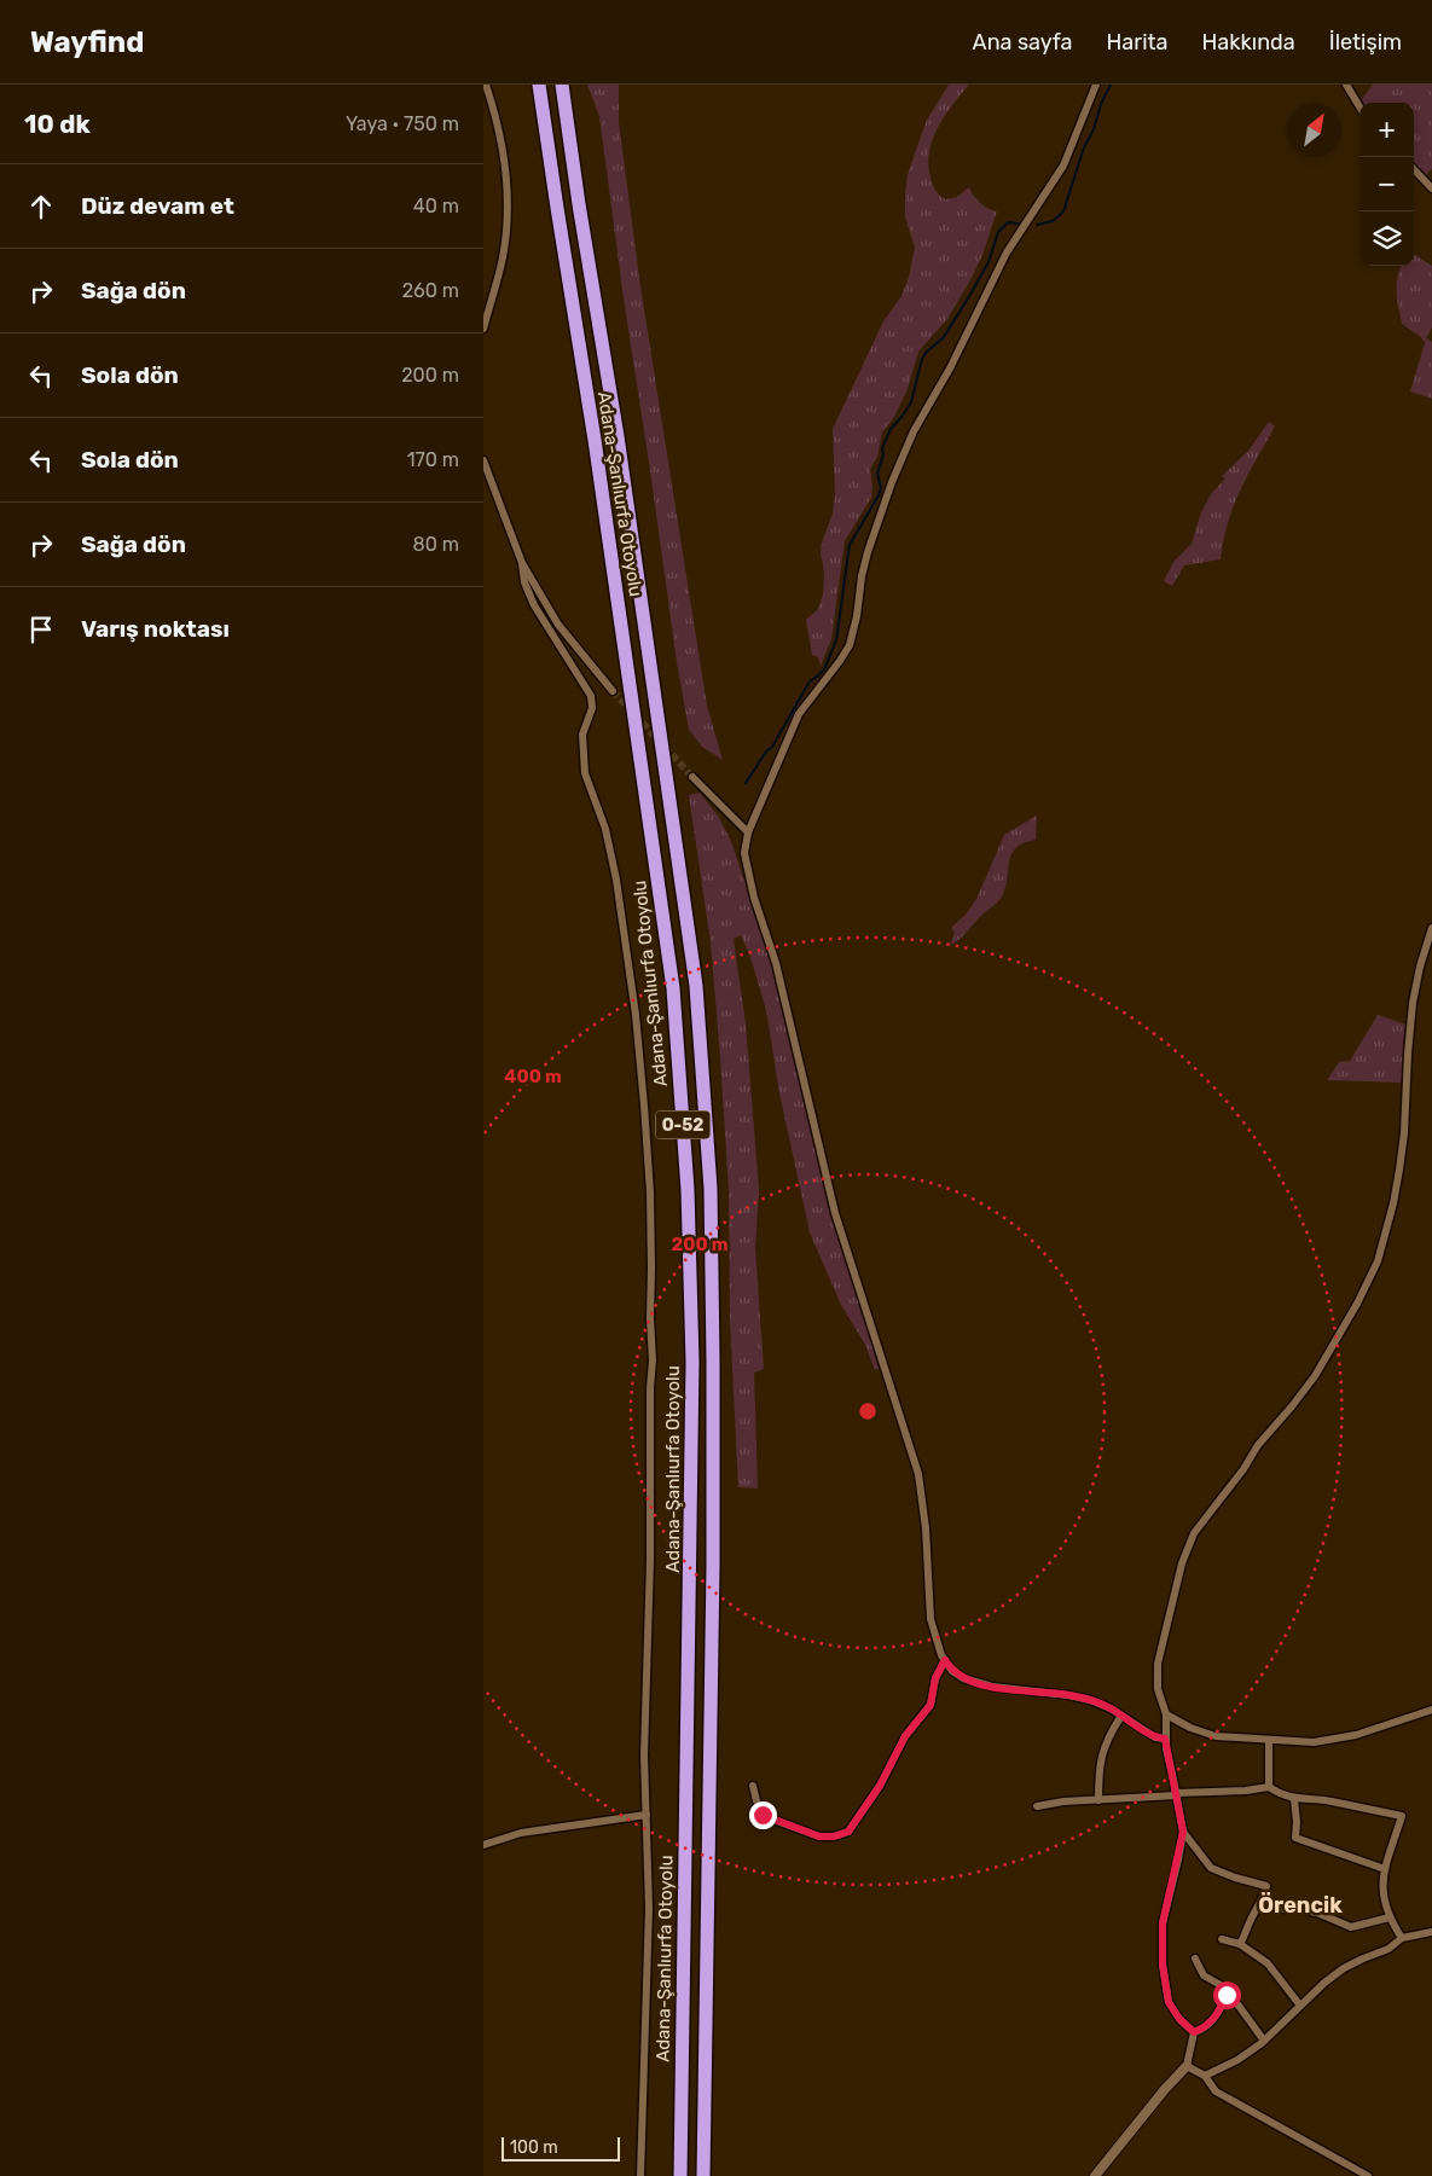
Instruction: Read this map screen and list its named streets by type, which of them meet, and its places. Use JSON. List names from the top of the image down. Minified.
{"streets":{"highway":["Adana-Şanlıurfa Otoyolu","O-52"]},"districts":["Örencik"],"scale_bar":"100 m","north":"top right","page":{"header":"Wayfind","nav":["Ana sayfa","Harita","Hakkında","İletişim"],"heading":["10 dk","Yaya · 750 m"],"map_buttons":["+","−"],"list":[["Düz devam et","40 m"],["Sağa dön","260 m"],["Sola dön","200 m"],["Sola dön","170 m"],["Sağa dön","80 m"],"Varış noktası"],"scale":"100 m"},"rings":["400 m","200 m"]}
